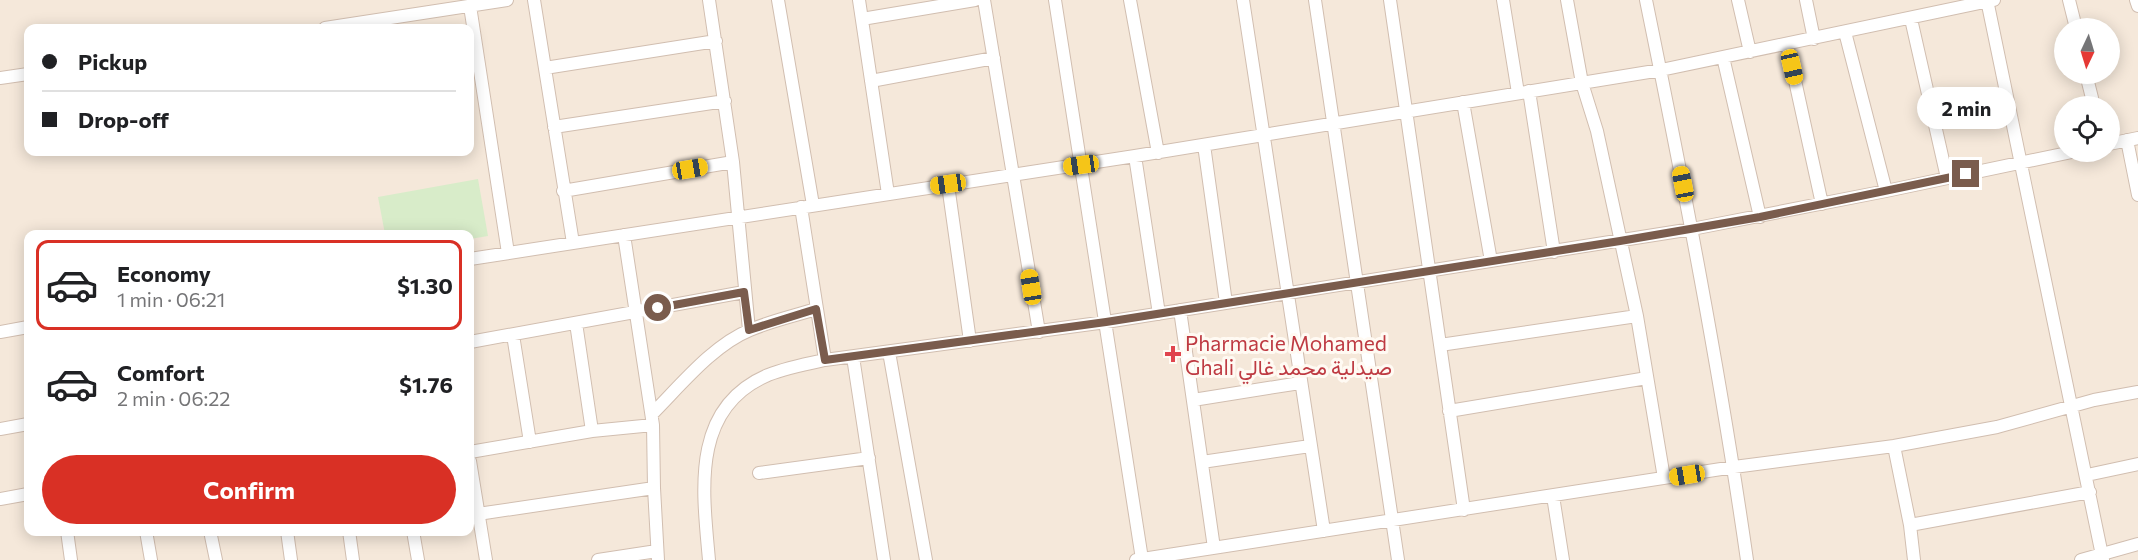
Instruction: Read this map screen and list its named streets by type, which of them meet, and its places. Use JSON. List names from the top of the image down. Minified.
{"places":{"health":["Pharmacie Mohamed Ghali صيدلية محمد غالي"]},"north":"bottom","page":{"banner":["Pickup","Drop-off"],"bubble":"2 min","list":[{"name":"Economy","note":"1 min · 06:21","value":"$1.30"},{"name":"Comfort","note":"2 min · 06:22","value":"$1.76"}],"buttons":"Confirm"}}
